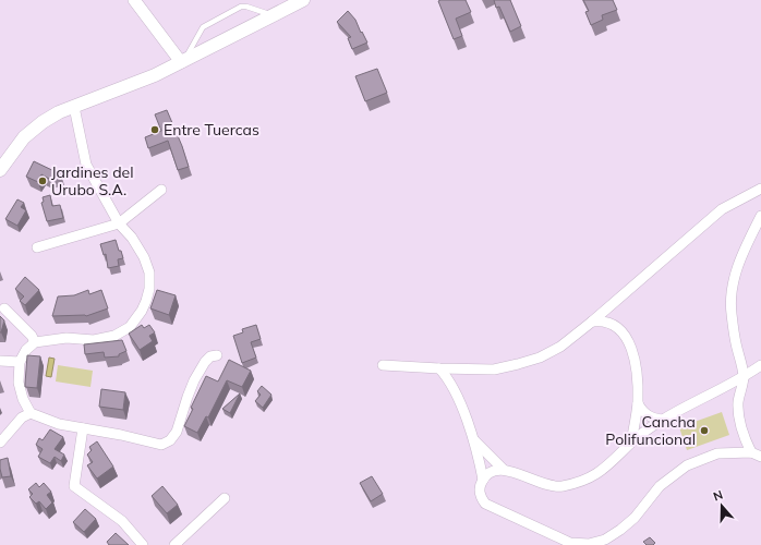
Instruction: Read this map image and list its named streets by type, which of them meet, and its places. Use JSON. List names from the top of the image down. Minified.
{"places":["Entre Tuercas","Jardines del Urubo S.A.","Cancha Polifuncional"],"north":"top"}
